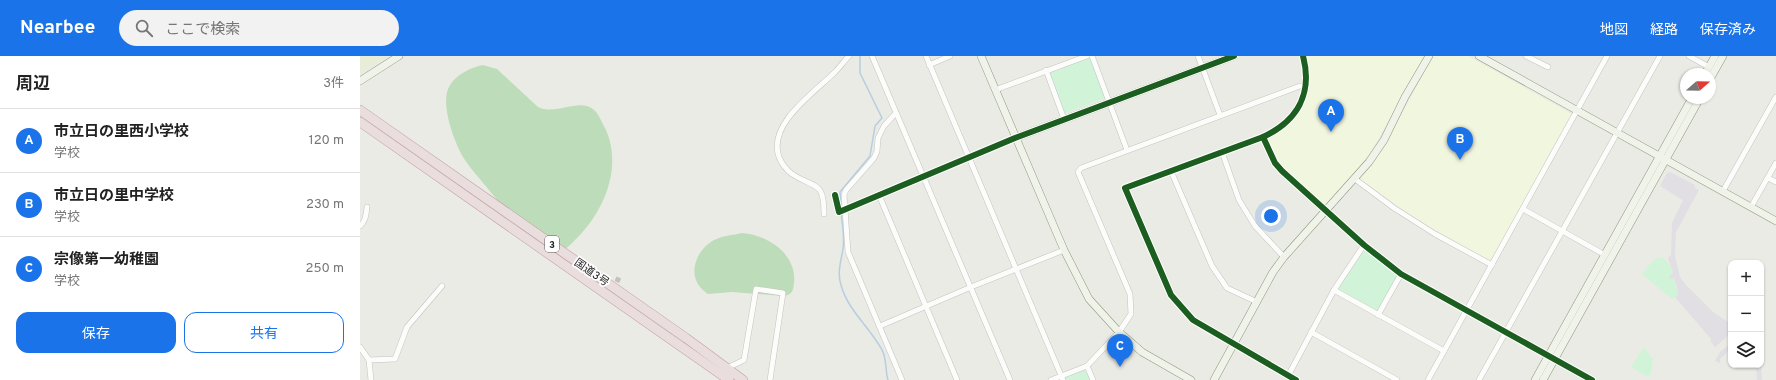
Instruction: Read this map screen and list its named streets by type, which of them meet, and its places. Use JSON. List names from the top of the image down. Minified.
{"streets":{"highway":["3","国道3号"]},"north":"right","page":{"header":"Nearbee","search":"ここで検索","nav":["地図","経路","保存済み"],"heading":["周辺","3件"],"pins":["A","B","C"],"list":[{"mark":"A","name":"市立日の里西小学校","note":"学校","value":"120 m"},{"mark":"B","name":"市立日の里中学校","note":"学校","value":"230 m"},{"mark":"C","name":"宗像第一幼稚園","note":"学校","value":"250 m"}],"map_buttons":["+","−"],"buttons":["保存","共有"]}}
